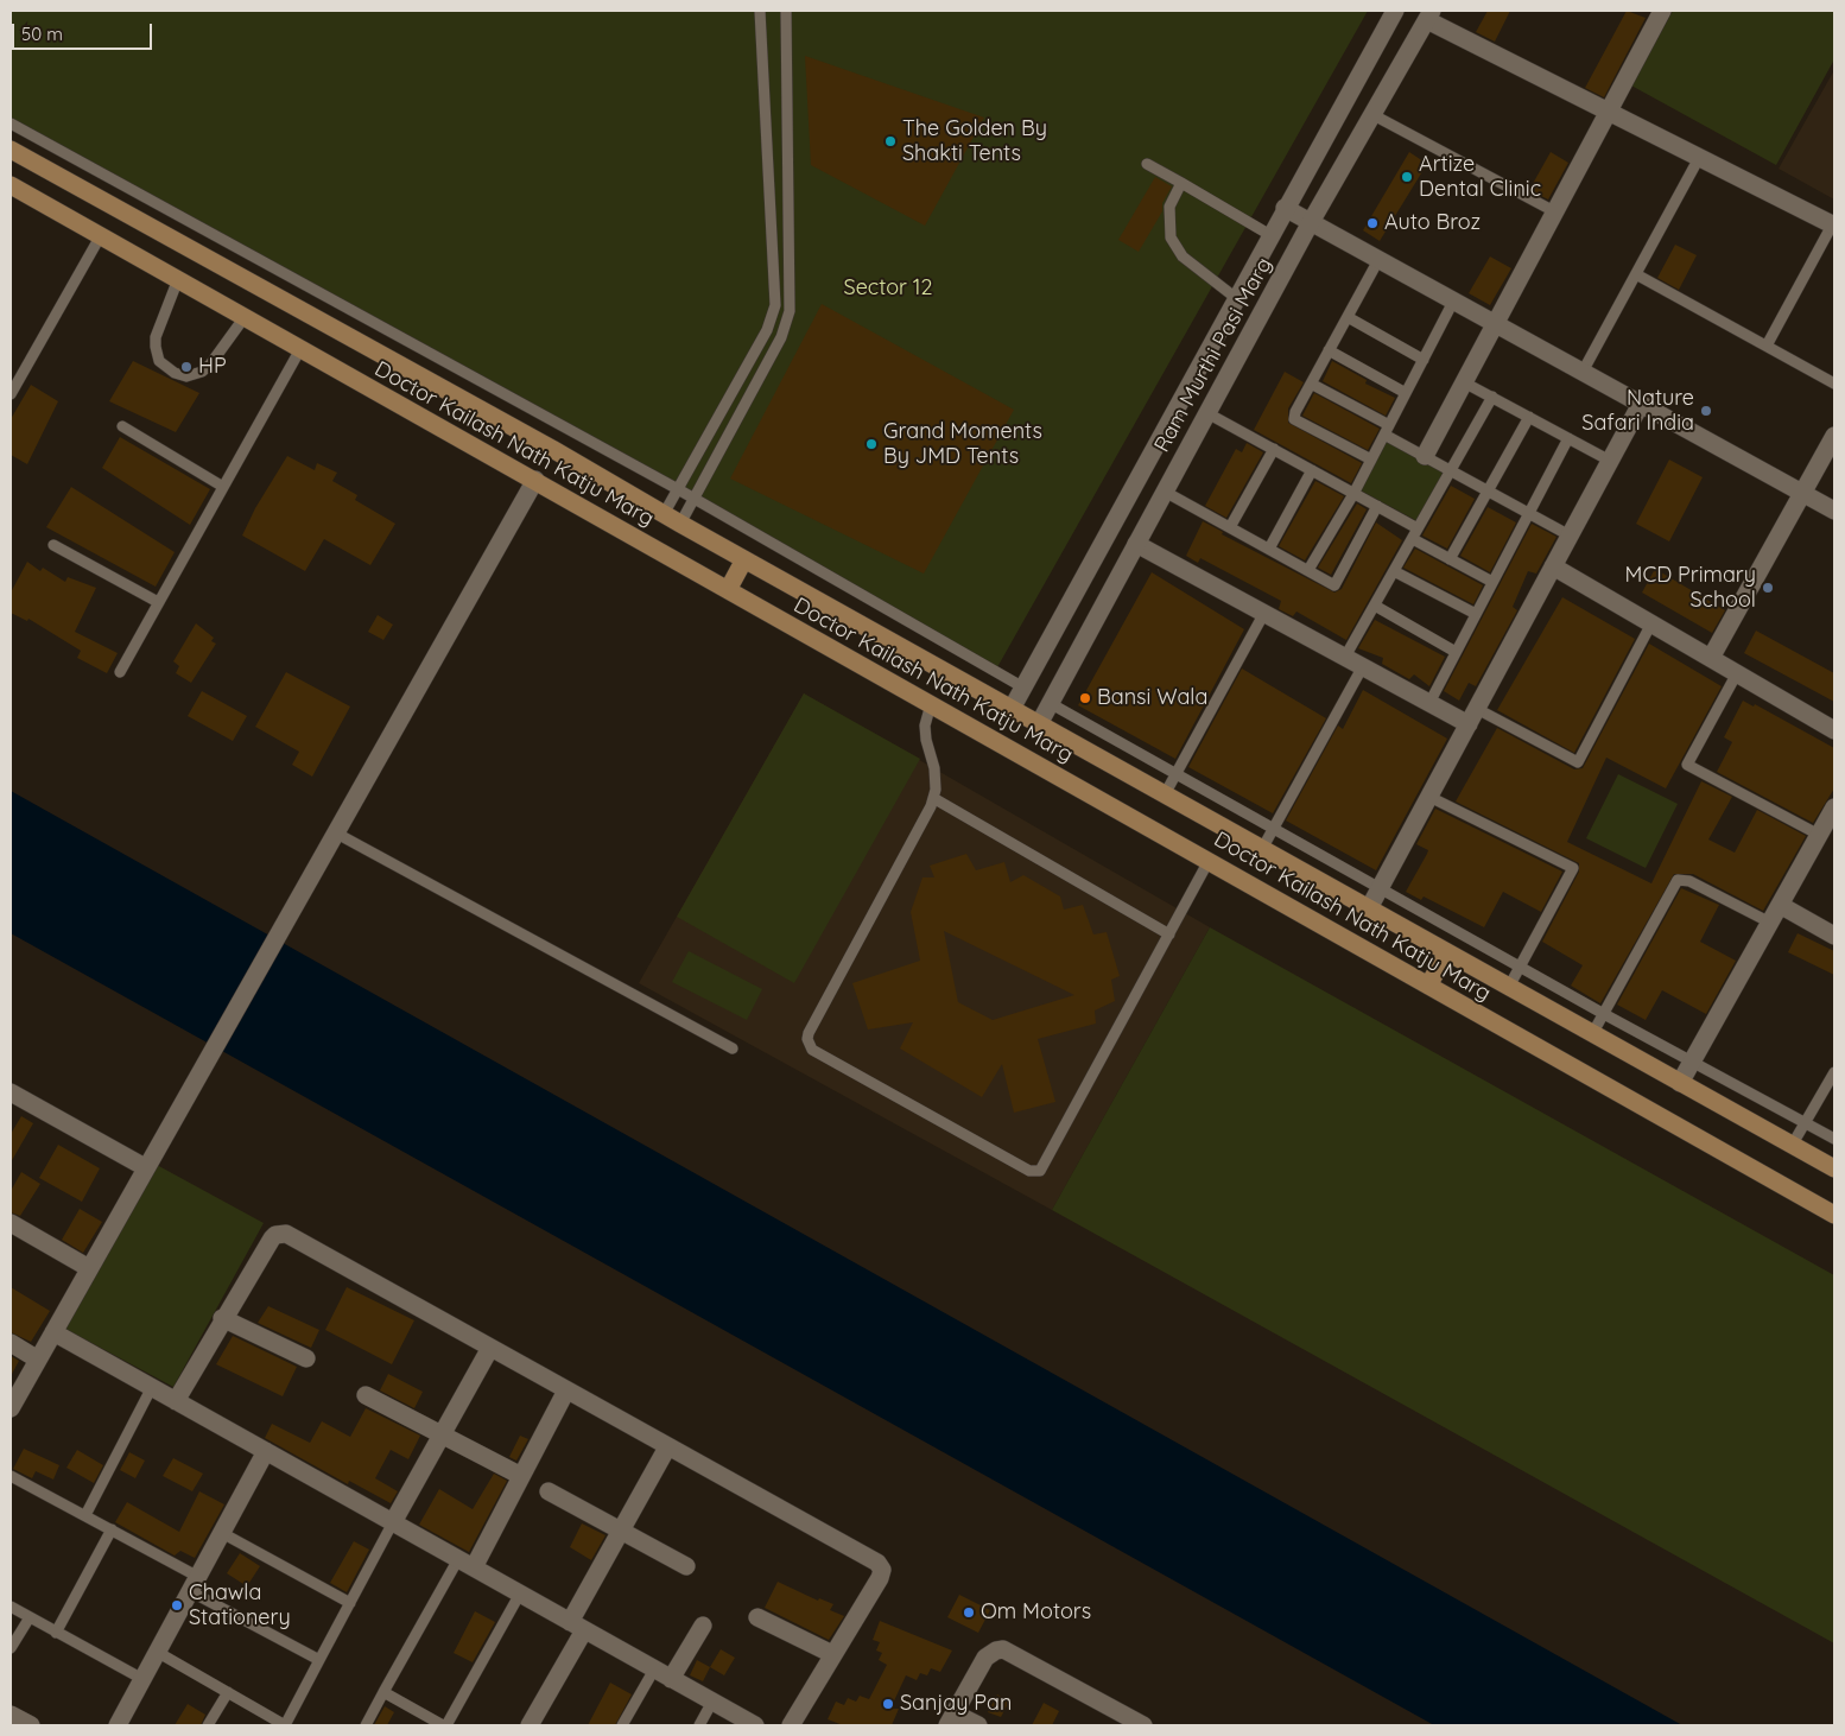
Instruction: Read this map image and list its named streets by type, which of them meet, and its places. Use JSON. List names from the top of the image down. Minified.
{"streets":{"main road":["Doctor Kailash Nath Katju Marg"],"street":["Ram Murthi Pasi Marg"]},"crossings":[["Ram Murthi Pasi Marg","Doctor Kailash Nath Katju Marg"]],"parks":["Sector 12"],"places":["The Golden By Shakti Tents","Artize Dental Clinic","Auto Broz","HP","Nature Safari India","Grand Moments By JMD Tents","MCD Primary School","Bansi Wala","Chawla Stationery","Om Motors","Sanjay Pan"],"scale_bar":"50 m"}
